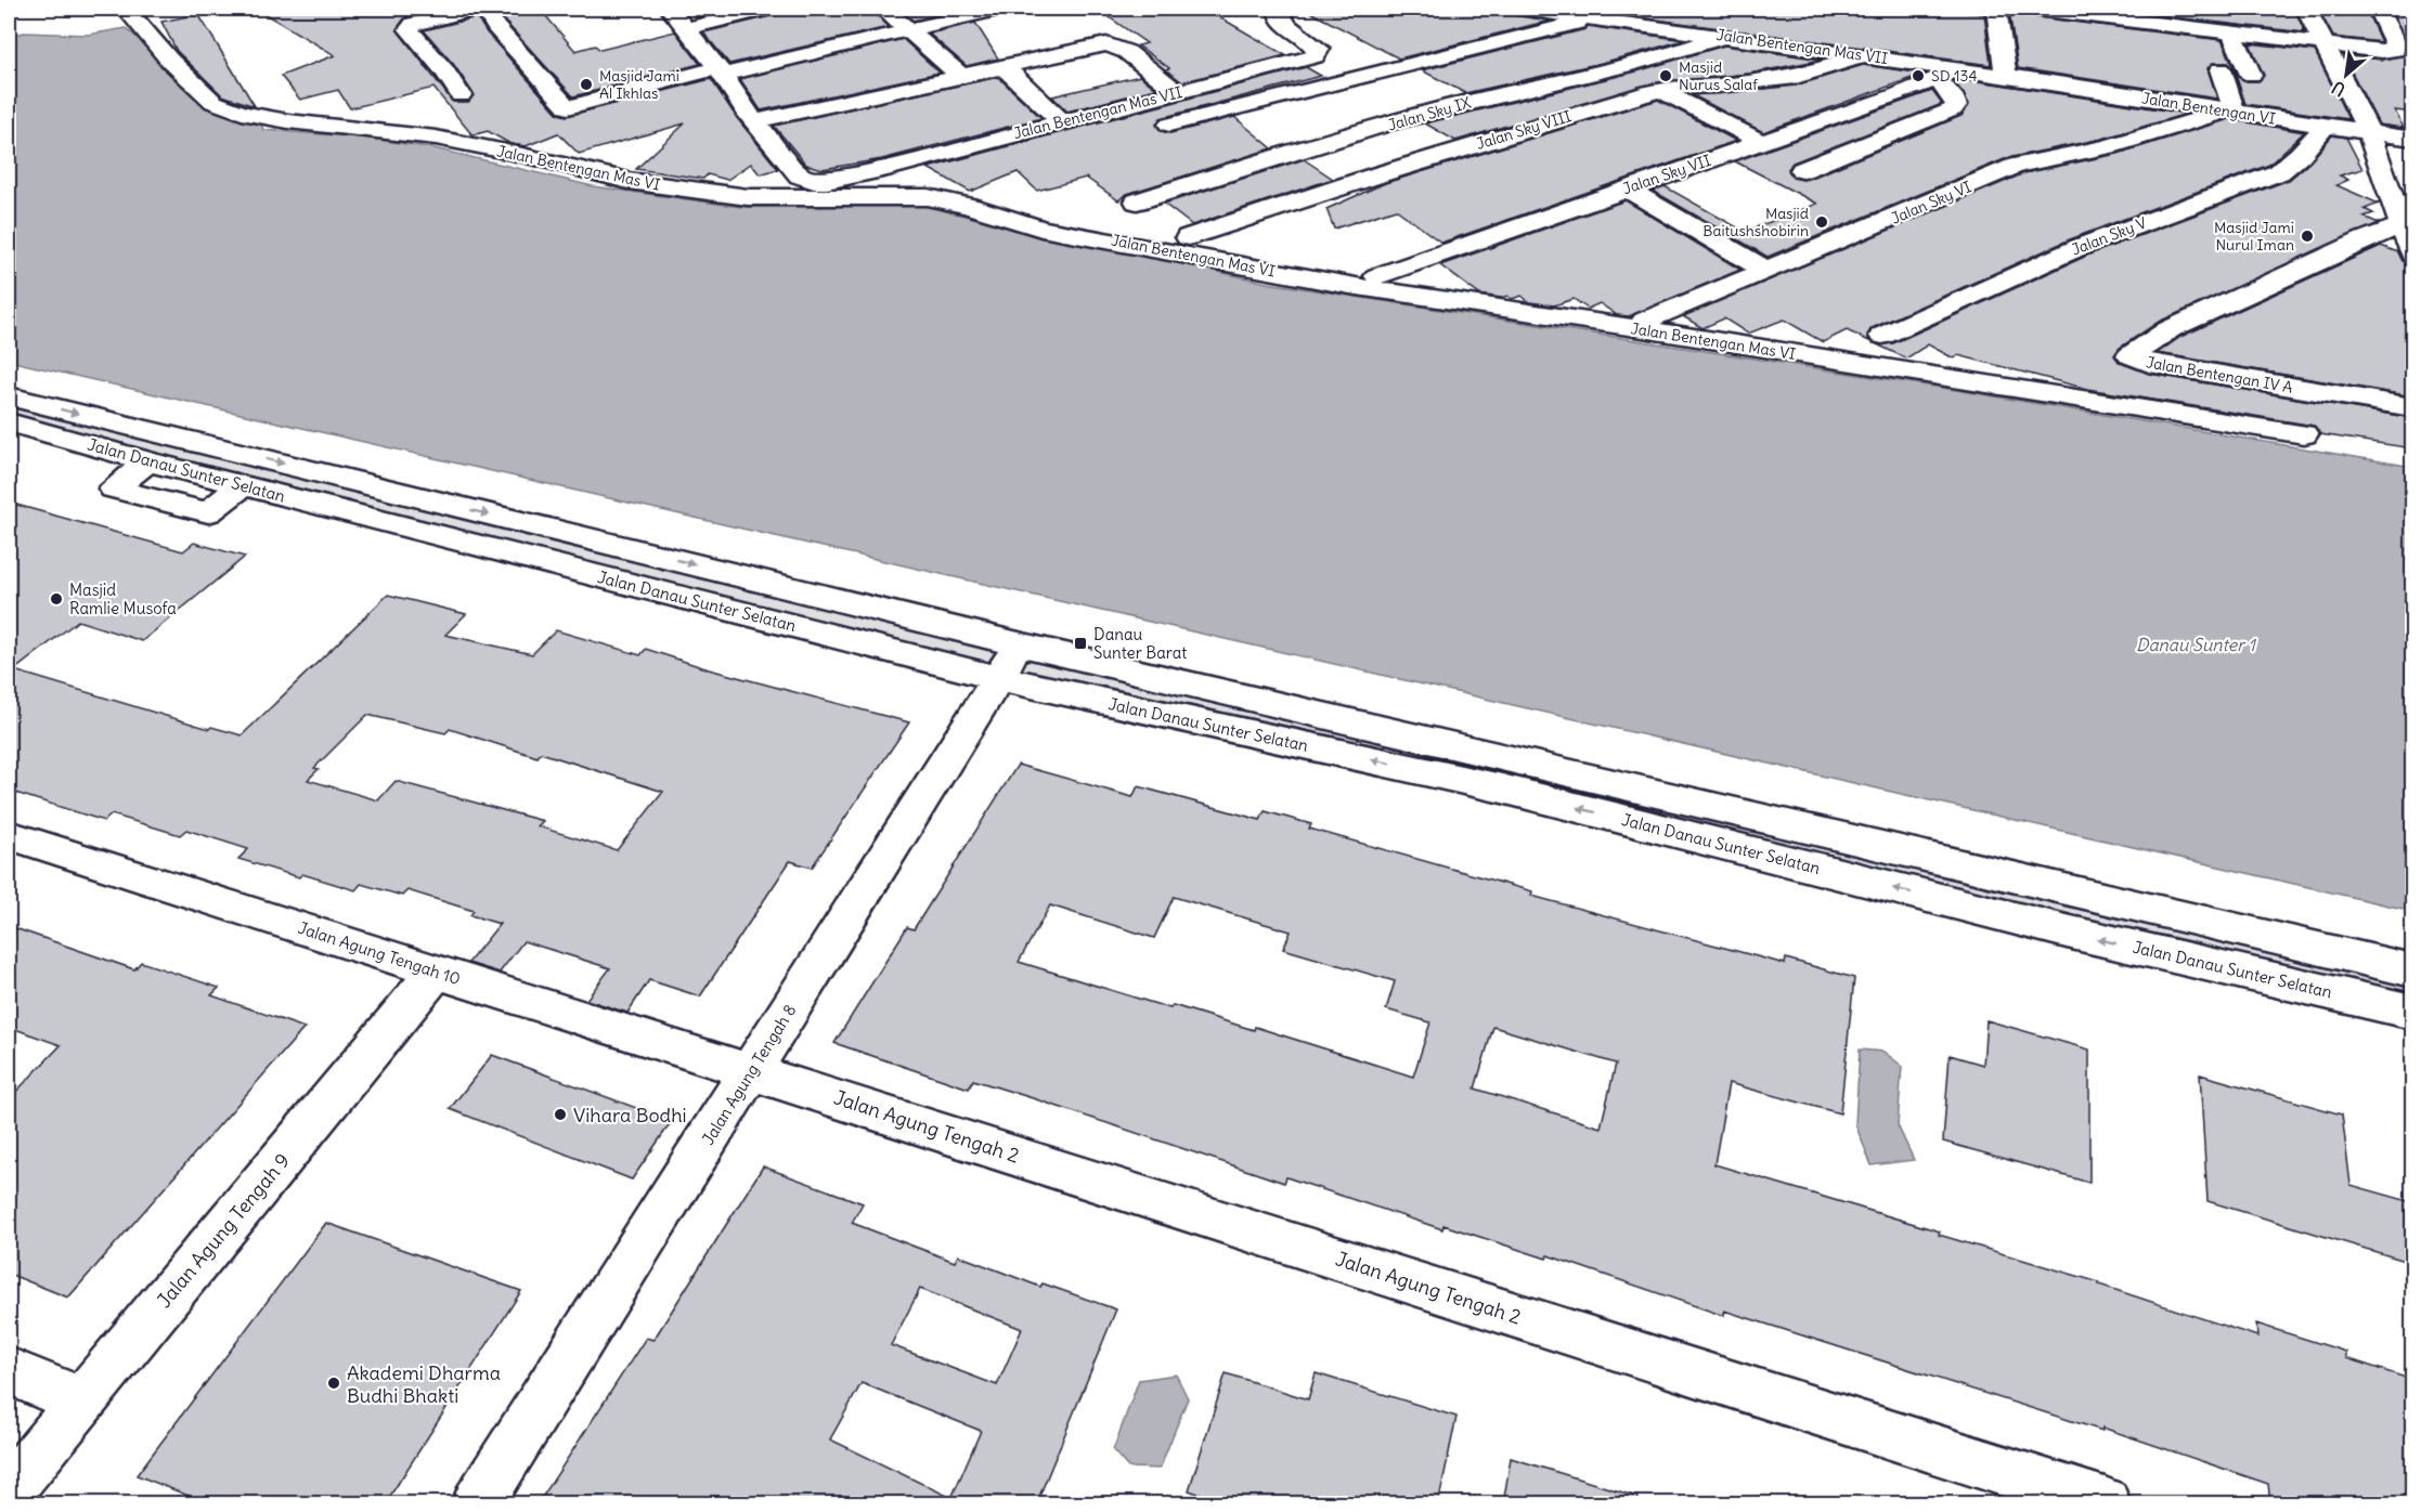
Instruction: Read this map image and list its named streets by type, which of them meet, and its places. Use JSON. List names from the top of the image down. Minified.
{"streets":{"street":["Jalan Bentengan Mas VII","Jalan Bentengan VI","Jalan Sky IX","Jalan Sky VIII","Jalan Bentengan Mas VI","Jalan Sky VII","Jalan Sky VI","Jalan Sky V","Jalan Bentengan IV A","Jalan Danau Sunter Selatan","Jalan Agung Tengah 10","Jalan Agung Tengah 8","Jalan Agung Tengah 2","Jalan Agung Tengah 9"]},"crossings":[["Jalan Bentengan Mas VII","Jalan Bentengan VI"],["Jalan Bentengan Mas VII","Jalan Sky IX"],["Jalan Bentengan Mas VII","Jalan Sky VIII"],["Jalan Bentengan Mas VII","Jalan Sky VII"],["Jalan Bentengan VI","Jalan Sky VI"],["Jalan Bentengan VI","Jalan Sky V"],["Jalan Danau Sunter Selatan","Jalan Agung Tengah 8"],["Jalan Agung Tengah 10","Jalan Agung Tengah 8"],["Jalan Agung Tengah 10","Jalan Agung Tengah 2"],["Jalan Agung Tengah 10","Jalan Agung Tengah 9"],["Jalan Agung Tengah 8","Jalan Agung Tengah 2"]],"water":["Danau Sunter 1"],"places":{"other":["Masjid Nurus Salaf","SD 134","Masjid Jami Al Ikhlas","Masjid Baitushshobirin","Masjid Jami Nurul Iman","Masjid Ramlie Musofa","Vihara Bodhi","Akademi Dharma Budhi Bhakti"],"transit":["Danau Sunter Barat"]},"north":"bottom left"}
